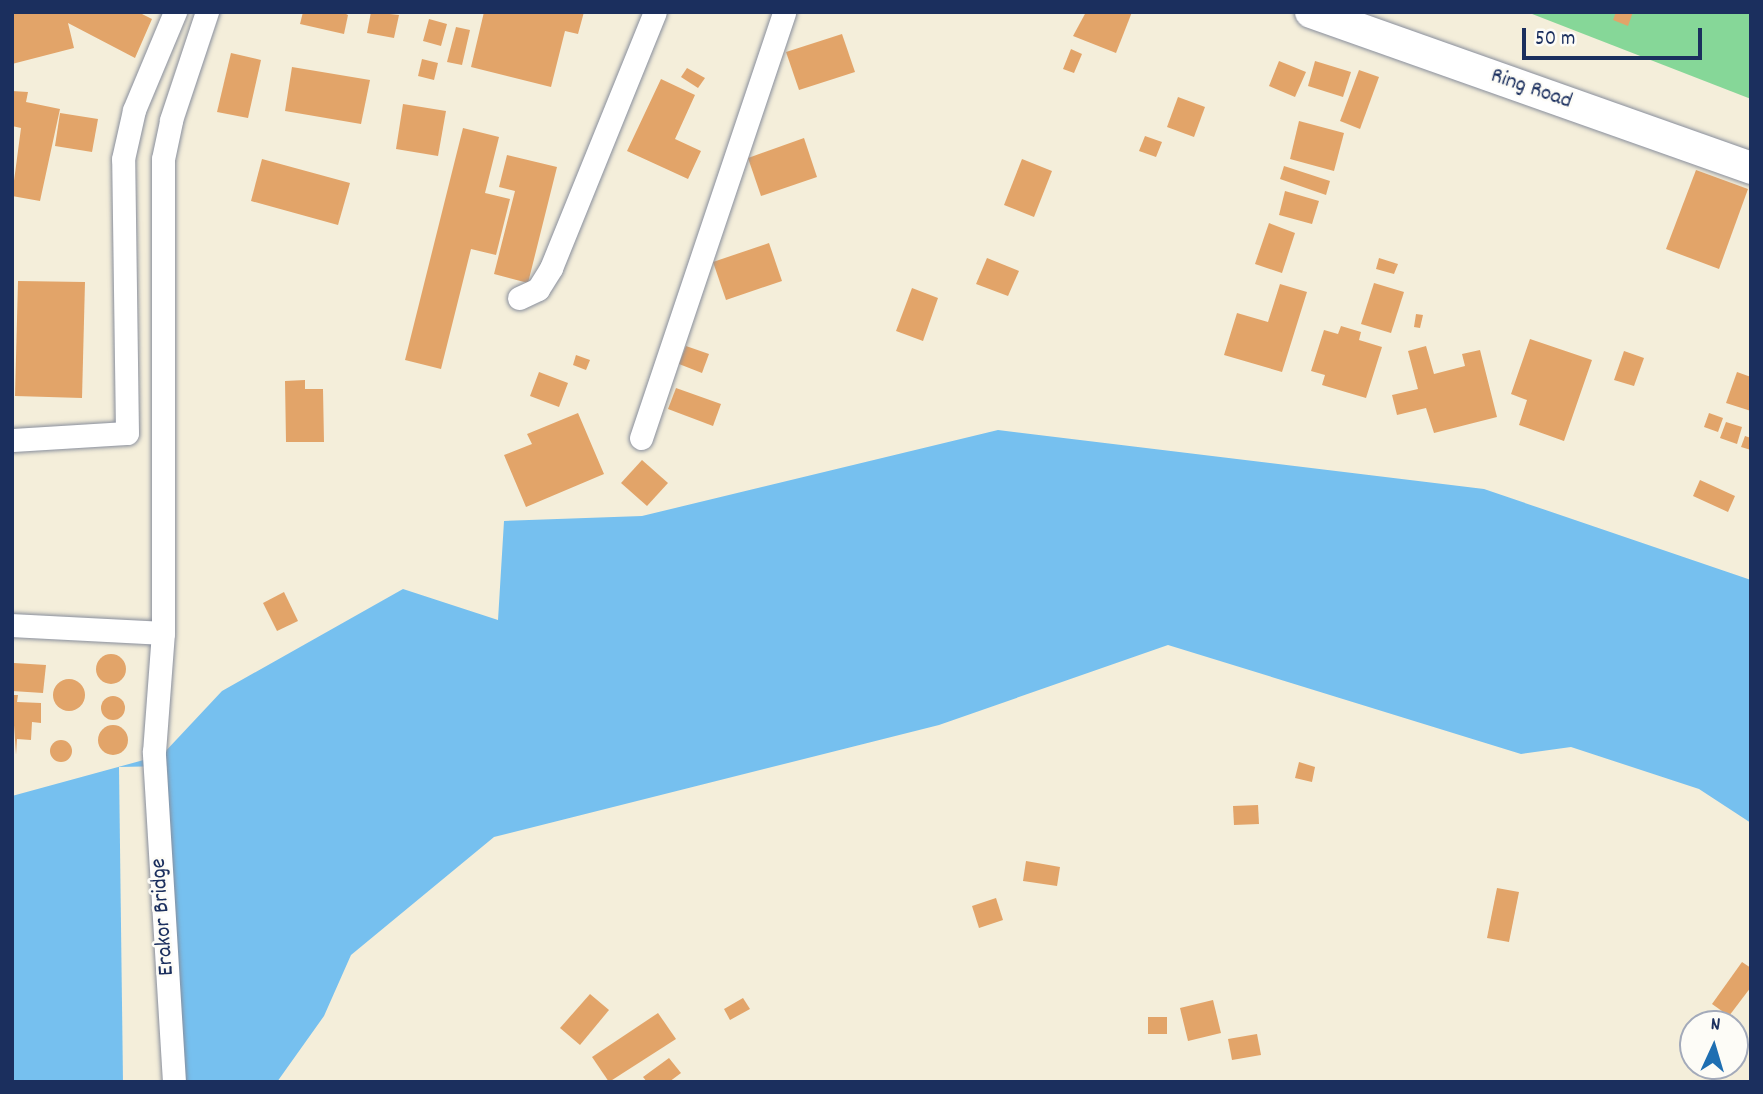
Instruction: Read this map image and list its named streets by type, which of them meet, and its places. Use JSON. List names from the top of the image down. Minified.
{"streets":{"main road":["Ring Road"],"street":["Erakor Bridge"]},"scale_bar":"50 m","north":"top"}
